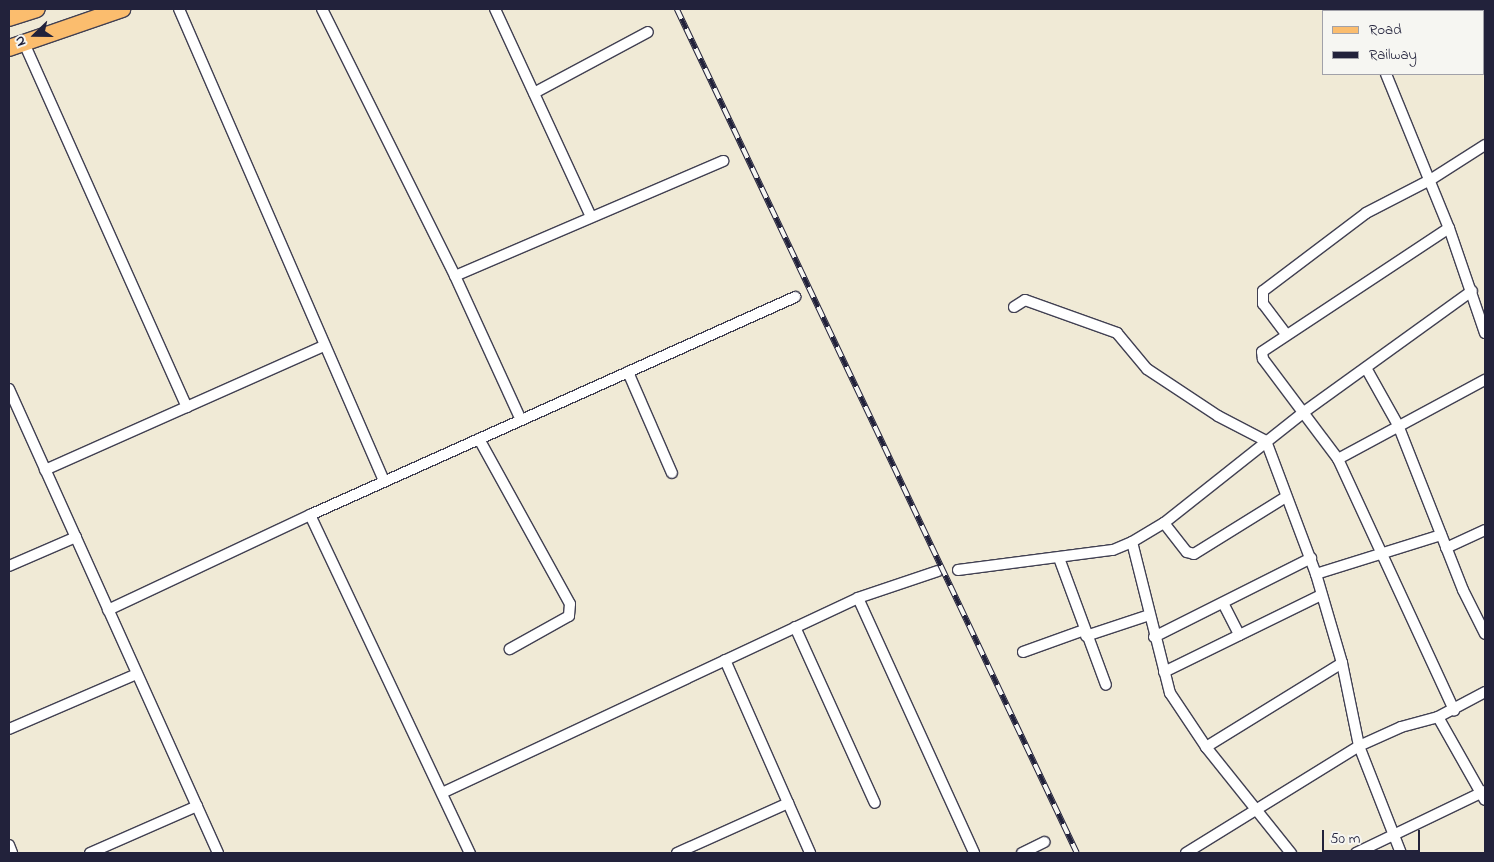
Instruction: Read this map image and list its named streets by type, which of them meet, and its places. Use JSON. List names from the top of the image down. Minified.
{"legend":["Road","Railway"],"scale_bar":"50 m","north":"left"}
